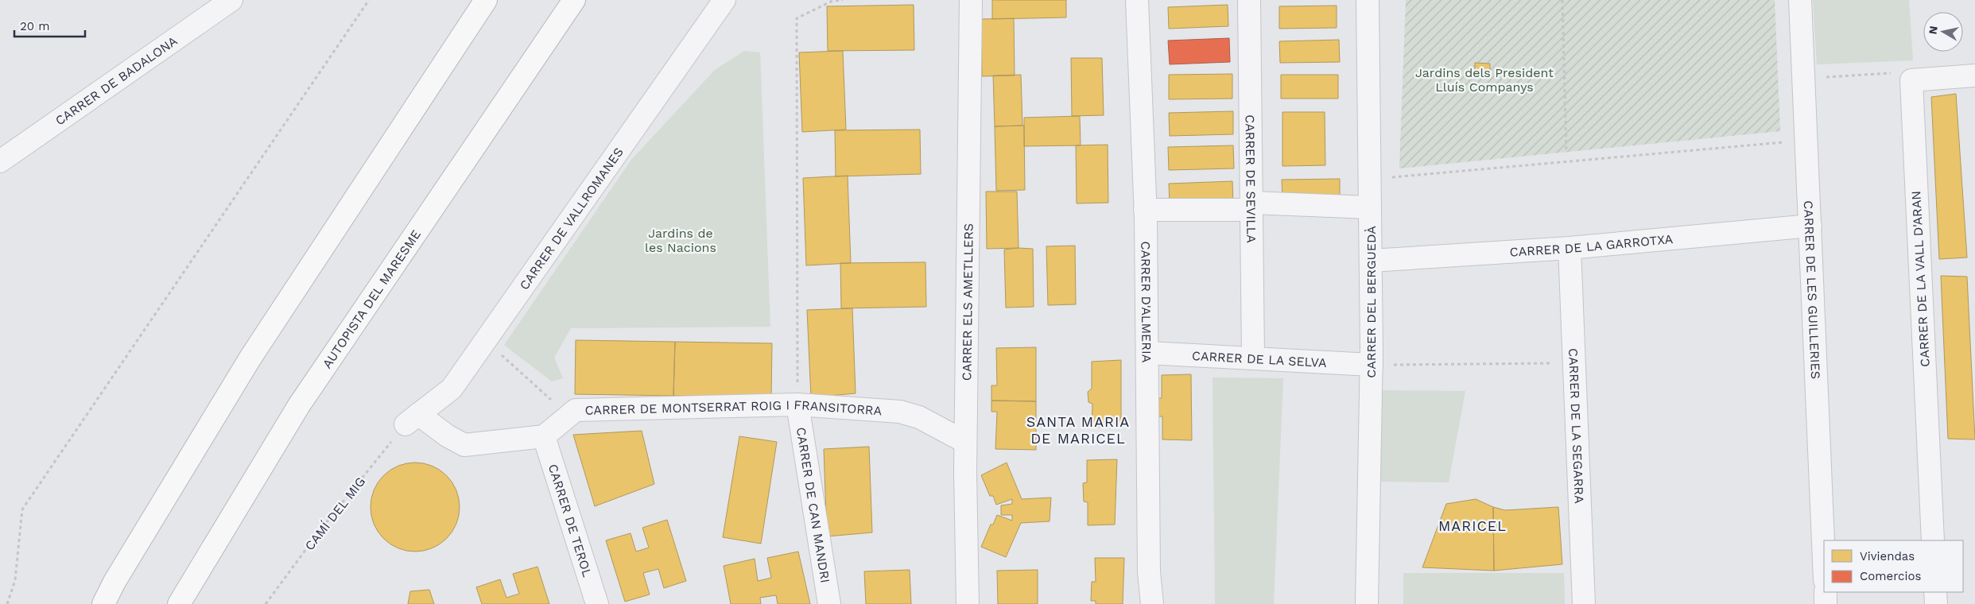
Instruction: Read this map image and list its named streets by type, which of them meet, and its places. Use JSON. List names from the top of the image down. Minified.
{"streets":{"highway":["AUTOPISTA DEL MARESME"],"street":["CARRER DE BADALONA","CARRER DE SEVILLA","CARRER DE VALLROMANES","CARRER DE LA GARROTXA","CARRER DE LA VALL D'ARAN","CARRER DE LES GUILLERIES","CARRER ELS AMETLLERS","CARRER D'ALMERIA","CARRER DEL BERGUEDÀ","CARRER DE LA SELVA","CARRER DE MONTSERRAT ROIG I FRANSITORRA","CARRER DE LA SEGARRA","CARRER DE CAN MANDRI","CARRER DE TEROL"],"path":["CAMÍ DEL MIG"]},"crossings":[["CARRER DE SEVILLA","CARRER DE LA SELVA"],["CARRER DE VALLROMANES","CAMÍ DEL MIG"],["CARRER DE LA GARROTXA","CARRER DE LES GUILLERIES"],["CARRER DE LA GARROTXA","CARRER DEL BERGUEDÀ"],["CARRER DE LA GARROTXA","CARRER DE LA SEGARRA"],["CARRER ELS AMETLLERS","CARRER DE MONTSERRAT ROIG I FRANSITORRA"],["CARRER D'ALMERIA","CARRER DE LA SELVA"],["CARRER DEL BERGUEDÀ","CARRER DE LA SELVA"],["CARRER DE MONTSERRAT ROIG I FRANSITORRA","CARRER DE CAN MANDRI"],["CARRER DE MONTSERRAT ROIG I FRANSITORRA","CARRER DE TEROL"]],"districts":["SANTA MARIA DE MARICEL","MARICEL"],"parks":["Jardins dels President Lluís Companys","Jardins de les Nacions"],"legend":["Viviendas","Comercios"],"scale_bar":"20 m","north":"left"}
